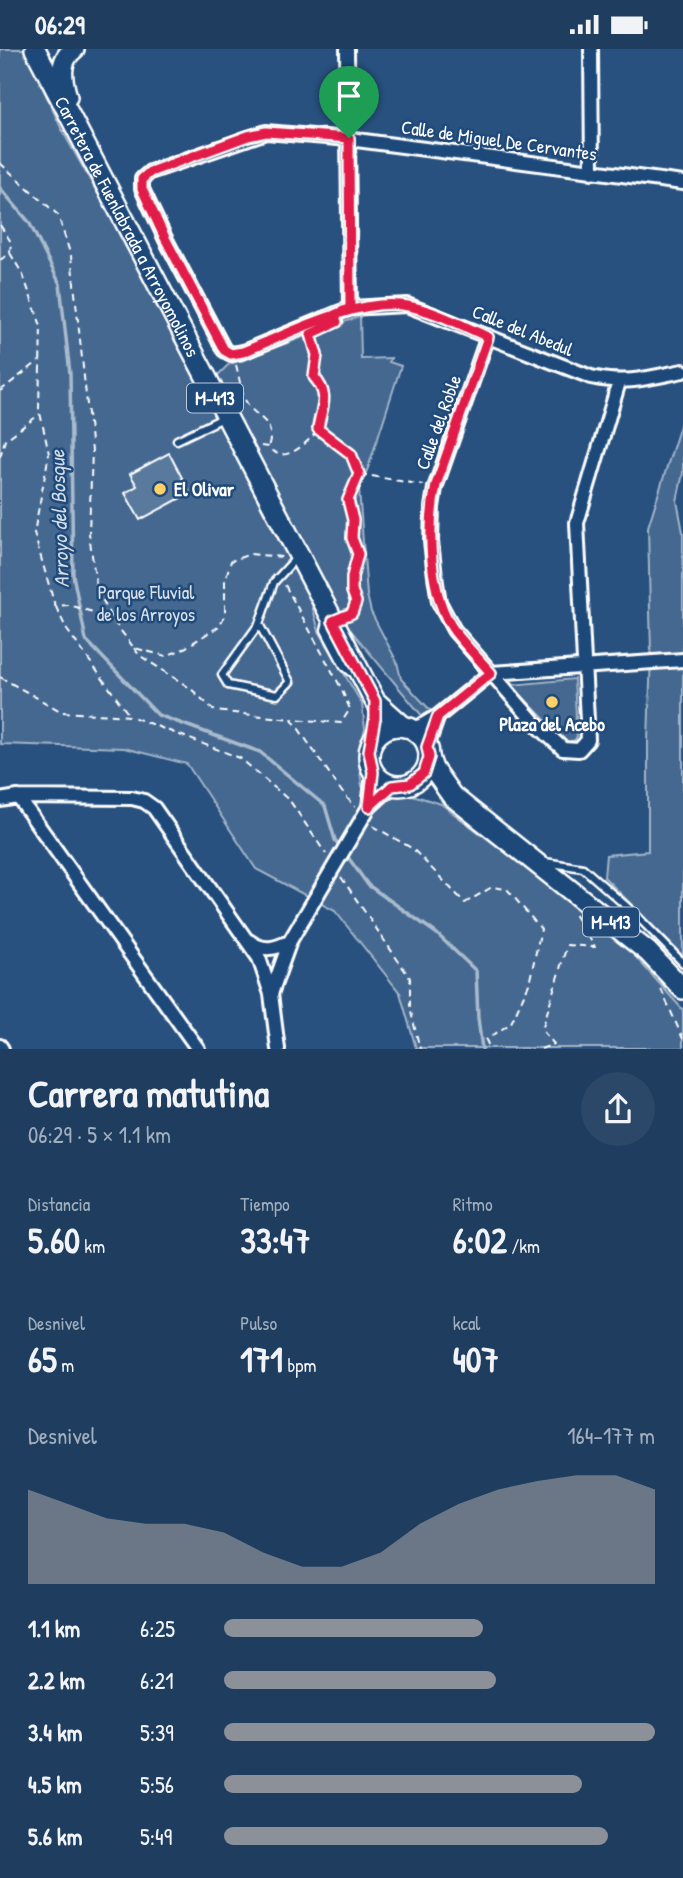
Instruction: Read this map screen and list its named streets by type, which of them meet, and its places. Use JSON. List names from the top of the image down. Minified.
{"streets":{"main road":["Carretera de Fuenlabrada a Arroyomolinos","M-413"],"street":["Calle de Miguel De Cervantes","Calle del Abedul","Calle del Roble"]},"crossings":[["Carretera de Fuenlabrada a Arroyomolinos","M-413"],["Calle del Abedul","Calle del Roble"]],"water":["Arroyo del Bosque"],"parks":["Parque Fluvial de los Arroyos"],"places":["El Olivar","Plaza del Acebo"],"page":{"status":"06:29","heading":["Carrera matutina","06:29 · 5 × 1.1 km"],"stats":[["Distancia","5.60 km"],["Tiempo","33:47"],["Ritmo","6:02 /km"],["Desnivel","65 m"],["Pulso","171 bpm"],["kcal","407"]],"chart":["Desnivel","164–177 m"],"list":[{"name":"1.1 km","note":"6:25"},{"name":"2.2 km","note":"6:21"},{"name":"3.4 km","note":"5:39"},{"name":"4.5 km","note":"5:56"},{"name":"5.6 km","note":"5:49"}]}}
